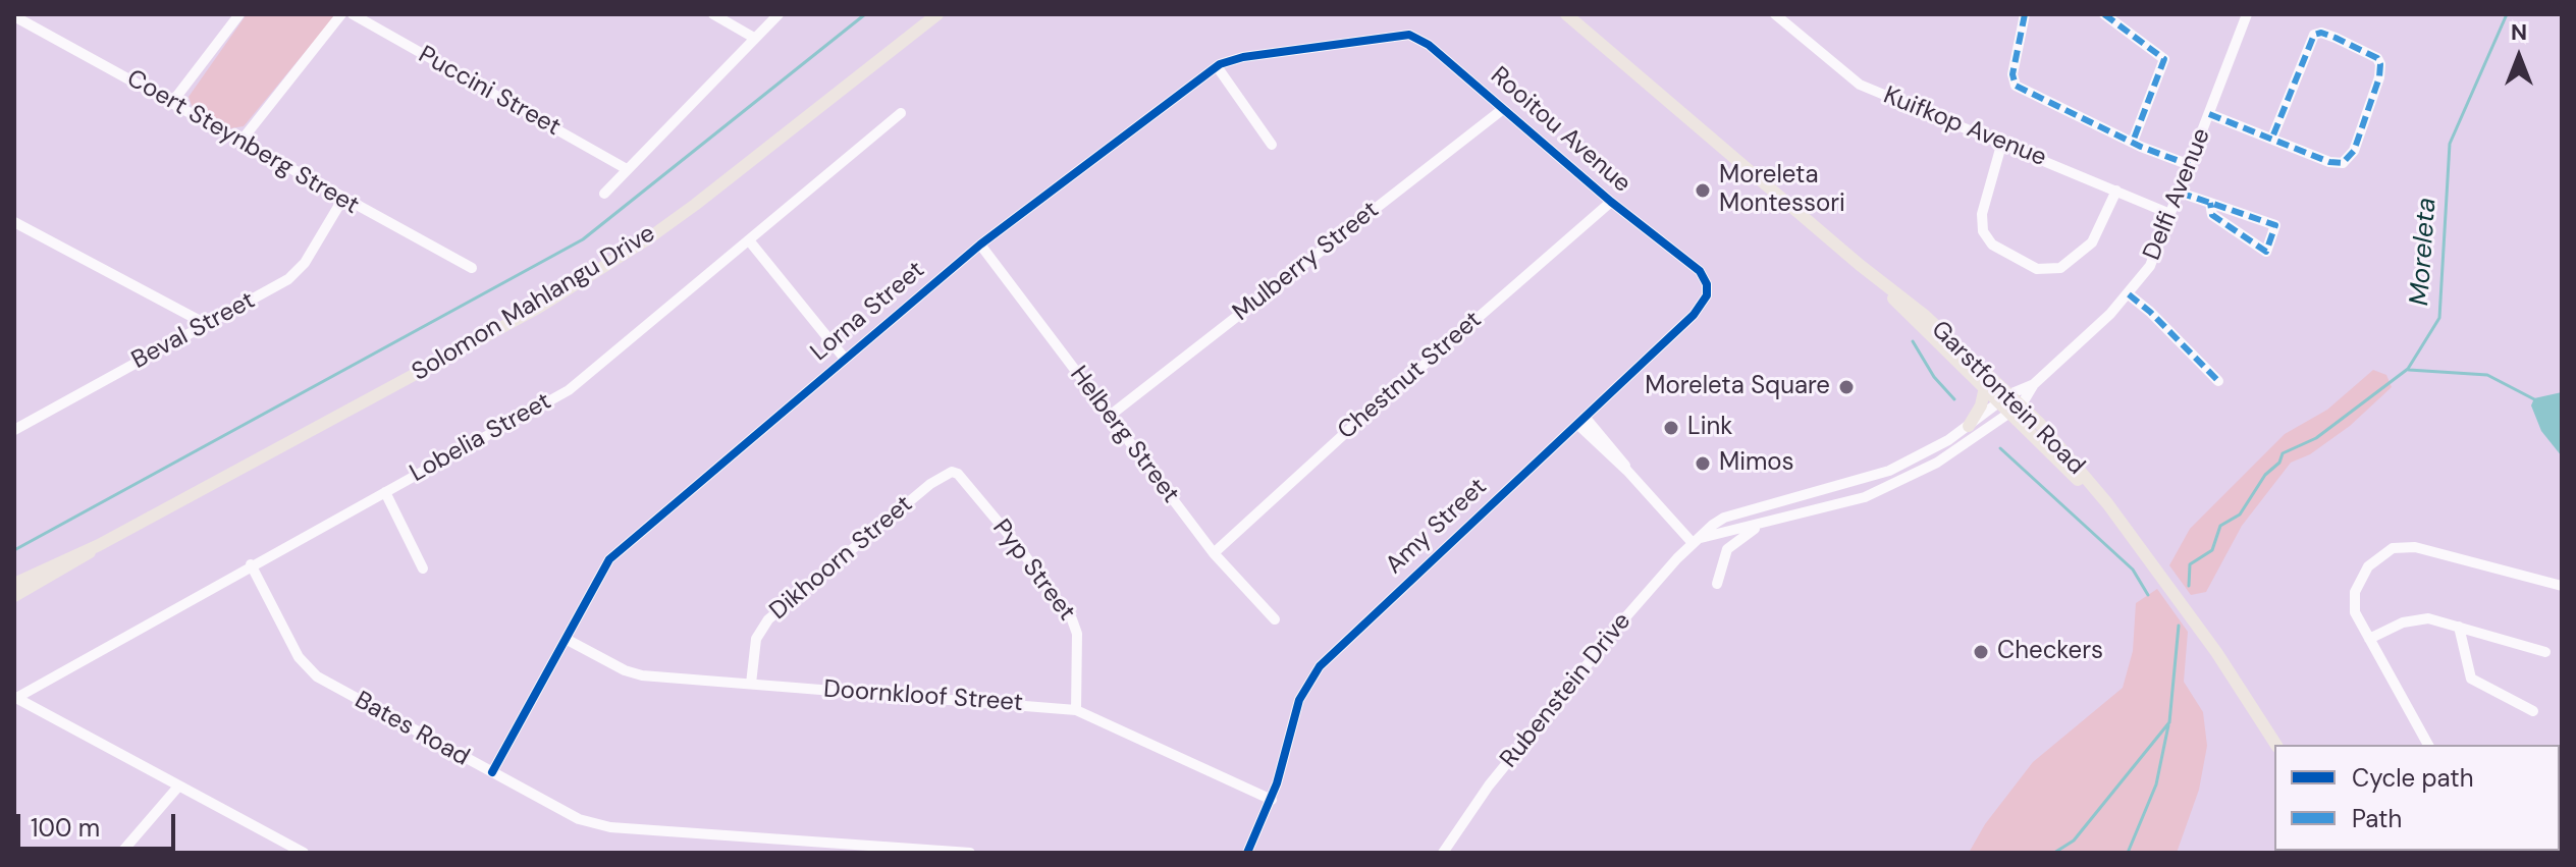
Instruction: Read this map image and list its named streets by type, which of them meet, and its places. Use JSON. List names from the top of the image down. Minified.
{"streets":{"main road":["Solomon Mahlangu Drive","Garstfontein Road"],"street":["Puccini Street","Kuifkop Avenue","Rooitou Avenue","Coert Steynberg Street","Delfi Avenue","Mulberry Street","Lorna Street","Beval Street","Chestnut Street","Helberg Street","Lobelia Street","Amy Street","Dikhoorn Street","Pyp Street","Rubenstein Drive","Doornkloof Street","Bates Road"]},"crossings":[["Kuifkop Avenue","Delfi Avenue"],["Rooitou Avenue","Mulberry Street"],["Rooitou Avenue","Lorna Street"],["Rooitou Avenue","Chestnut Street"],["Rooitou Avenue","Amy Street"],["Coert Steynberg Street","Beval Street"],["Delfi Avenue","Garstfontein Road"],["Delfi Avenue","Rubenstein Drive"],["Mulberry Street","Helberg Street"],["Lorna Street","Helberg Street"],["Lorna Street","Doornkloof Street"],["Lorna Street","Bates Road"],["Chestnut Street","Helberg Street"],["Garstfontein Road","Rubenstein Drive"],["Lobelia Street","Bates Road"],["Amy Street","Doornkloof Street"],["Dikhoorn Street","Pyp Street"],["Dikhoorn Street","Doornkloof Street"],["Pyp Street","Doornkloof Street"]],"water":["Moreleta"],"places":["Moreleta Montessori","Moreleta Square","Link","Mimos","Checkers"],"legend":["Cycle path","Path"],"scale_bar":"100 m","north":"top"}
